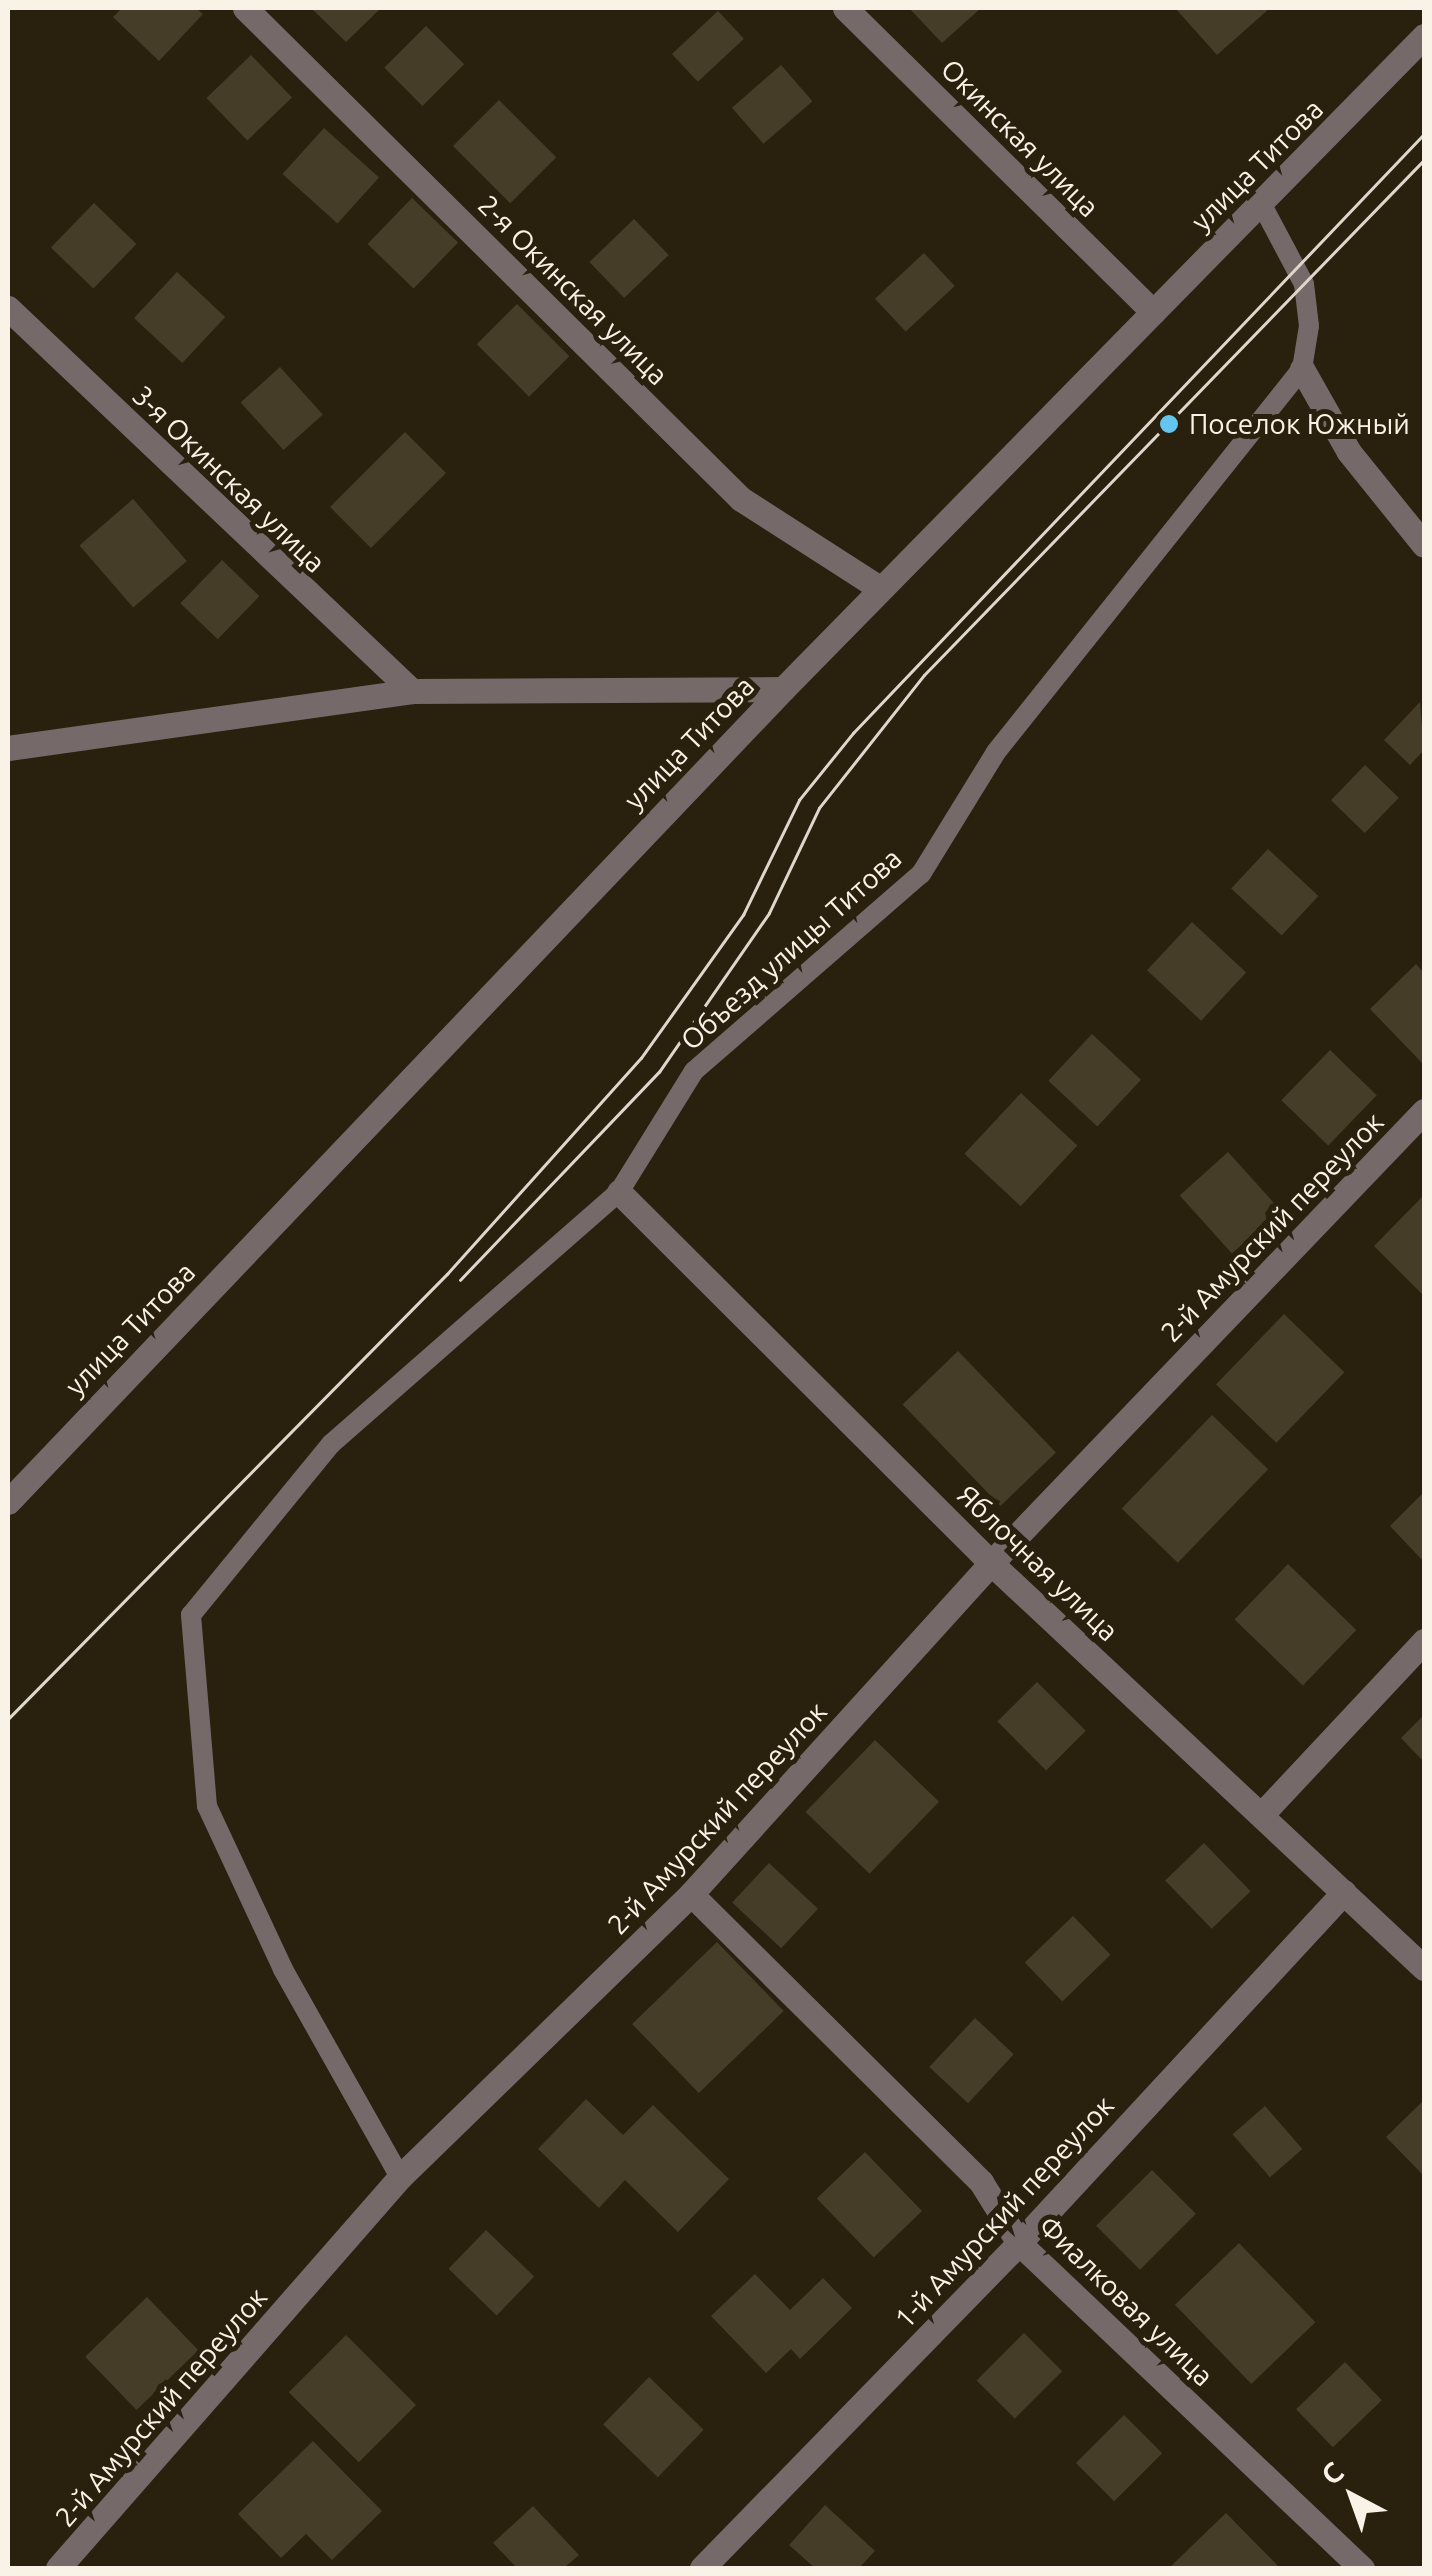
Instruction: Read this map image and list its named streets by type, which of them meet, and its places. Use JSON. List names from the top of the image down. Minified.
{"streets":{"street":["Окинская улица","улица Титова","2-я Окинская улица","3-я Окинская улица","2-й Амурский переулок","Яблочная улица","1-й Амурский переулок","Фиалковая улица"],"lane":["Объезд улицы Титова"]},"crossings":[["Окинская улица","улица Титова"],["улица Титова","2-я Окинская улица"],["Объезд улицы Титова","2-й Амурский переулок"],["Объезд улицы Титова","Яблочная улица"],["2-й Амурский переулок","Яблочная улица"],["2-й Амурский переулок","Фиалковая улица"],["Яблочная улица","1-й Амурский переулок"],["1-й Амурский переулок","Фиалковая улица"]],"places":["Поселок Южный"],"north":"top left"}
